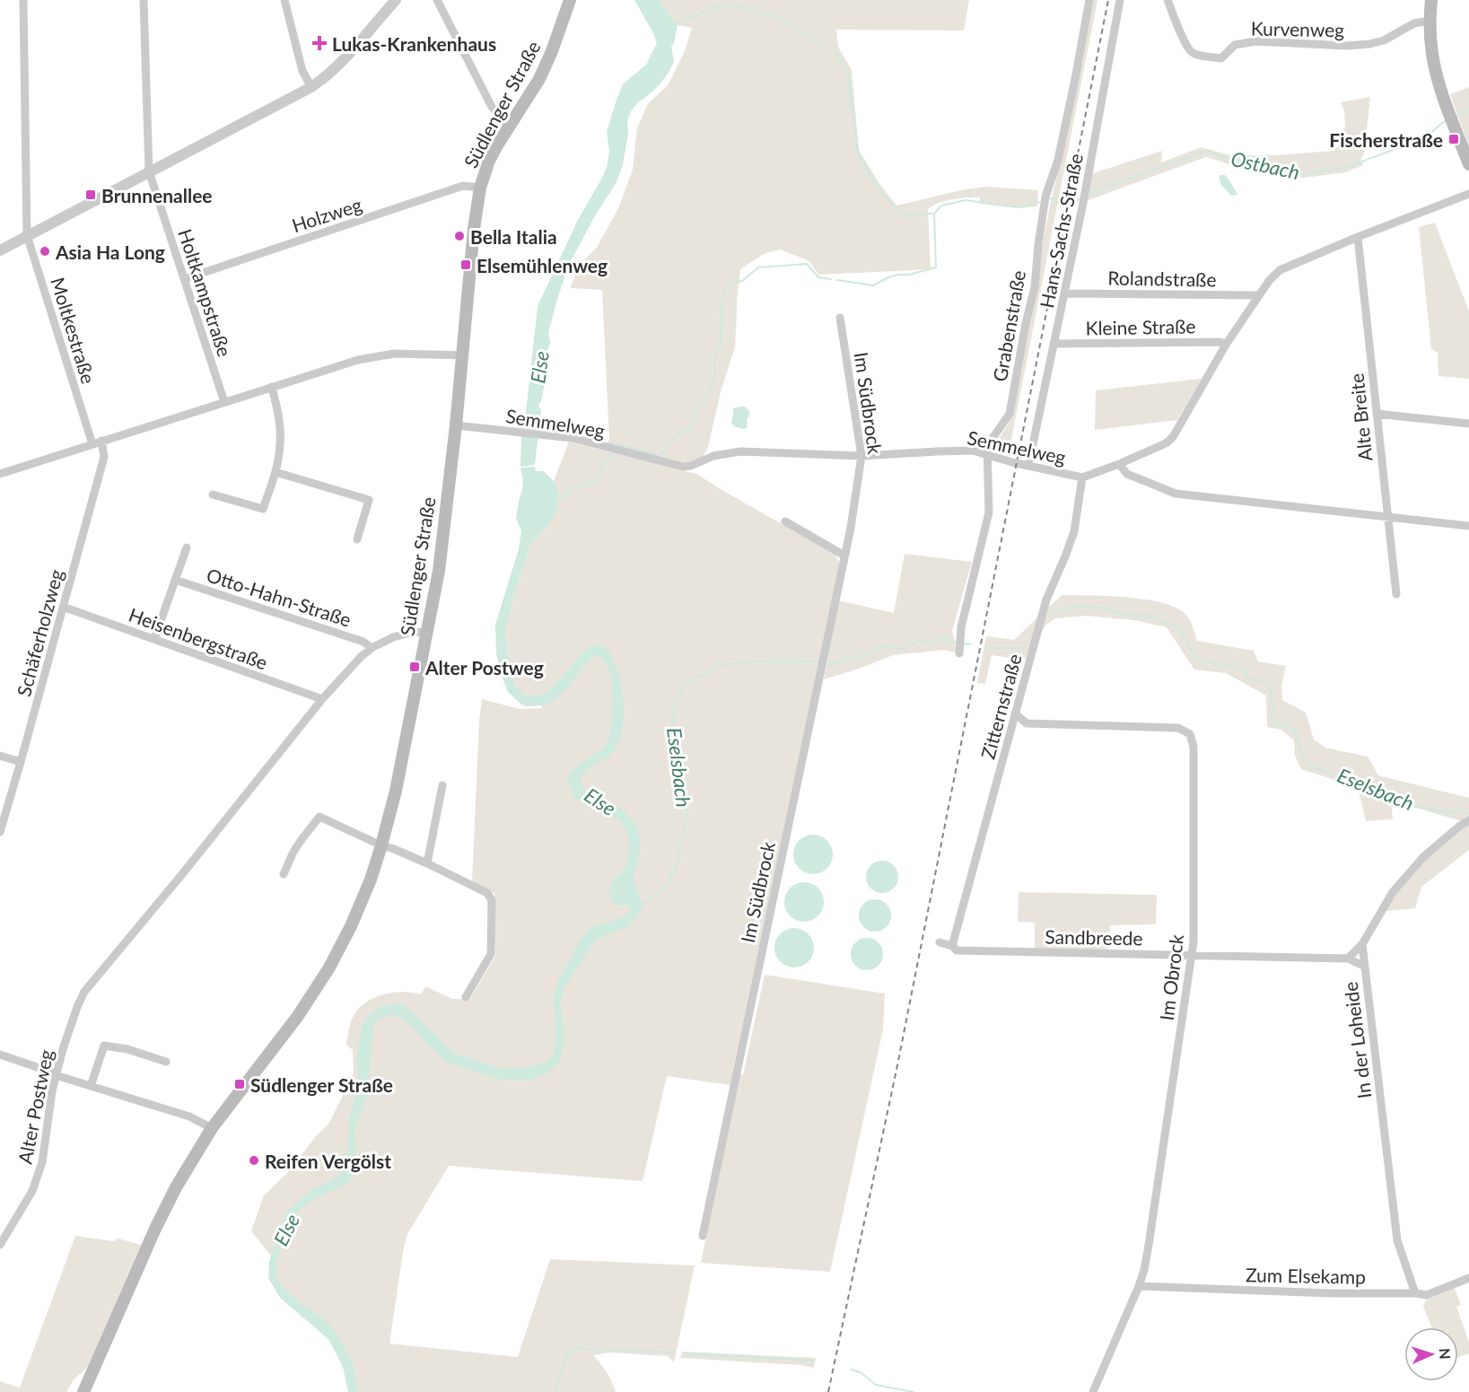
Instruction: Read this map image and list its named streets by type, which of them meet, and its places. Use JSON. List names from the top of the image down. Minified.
{"streets":{"main road":["Südlenger Straße"],"street":["Kurvenweg","Holzweg","Hans-Sachs-Straße","Rolandstraße","Holtkampstraße","Grabenstraße","Kleine Straße","Moltkestraße","Im Südbrock","Alte Breite","Semmelweg","Otto-Hahn-Straße","Schäferholzweg","Heisenbergstraße","Zitternstraße","Sandbreede","Im Obrock","In der Loheide","Alter Postweg","Zum Elsekamp"]},"crossings":[["Südlenger Straße","Holzweg"],["Südlenger Straße","Semmelweg"],["Südlenger Straße","Alter Postweg"],["Holzweg","Holtkampstraße"],["Hans-Sachs-Straße","Rolandstraße"],["Hans-Sachs-Straße","Kleine Straße"],["Hans-Sachs-Straße","Semmelweg"],["Grabenstraße","Semmelweg"],["Im Südbrock","Semmelweg"],["Semmelweg","Zitternstraße"],["Otto-Hahn-Straße","Heisenbergstraße"],["Otto-Hahn-Straße","Alter Postweg"],["Schäferholzweg","Heisenbergstraße"],["Heisenbergstraße","Alter Postweg"],["Zitternstraße","Sandbreede"],["Zitternstraße","Im Obrock"],["Sandbreede","Im Obrock"],["Sandbreede","In der Loheide"],["Im Obrock","Zum Elsekamp"],["In der Loheide","Zum Elsekamp"]],"water":["Ostbach","Else","Eselsbach"],"places":{"health":["Lukas-Krankenhaus"],"transit":["Fischerstraße","Brunnenallee","Elsemühlenweg","Alter Postweg","Südlenger Straße"],"other":["Bella Italia","Asia Ha Long","Reifen Vergölst"]},"north":"right"}
